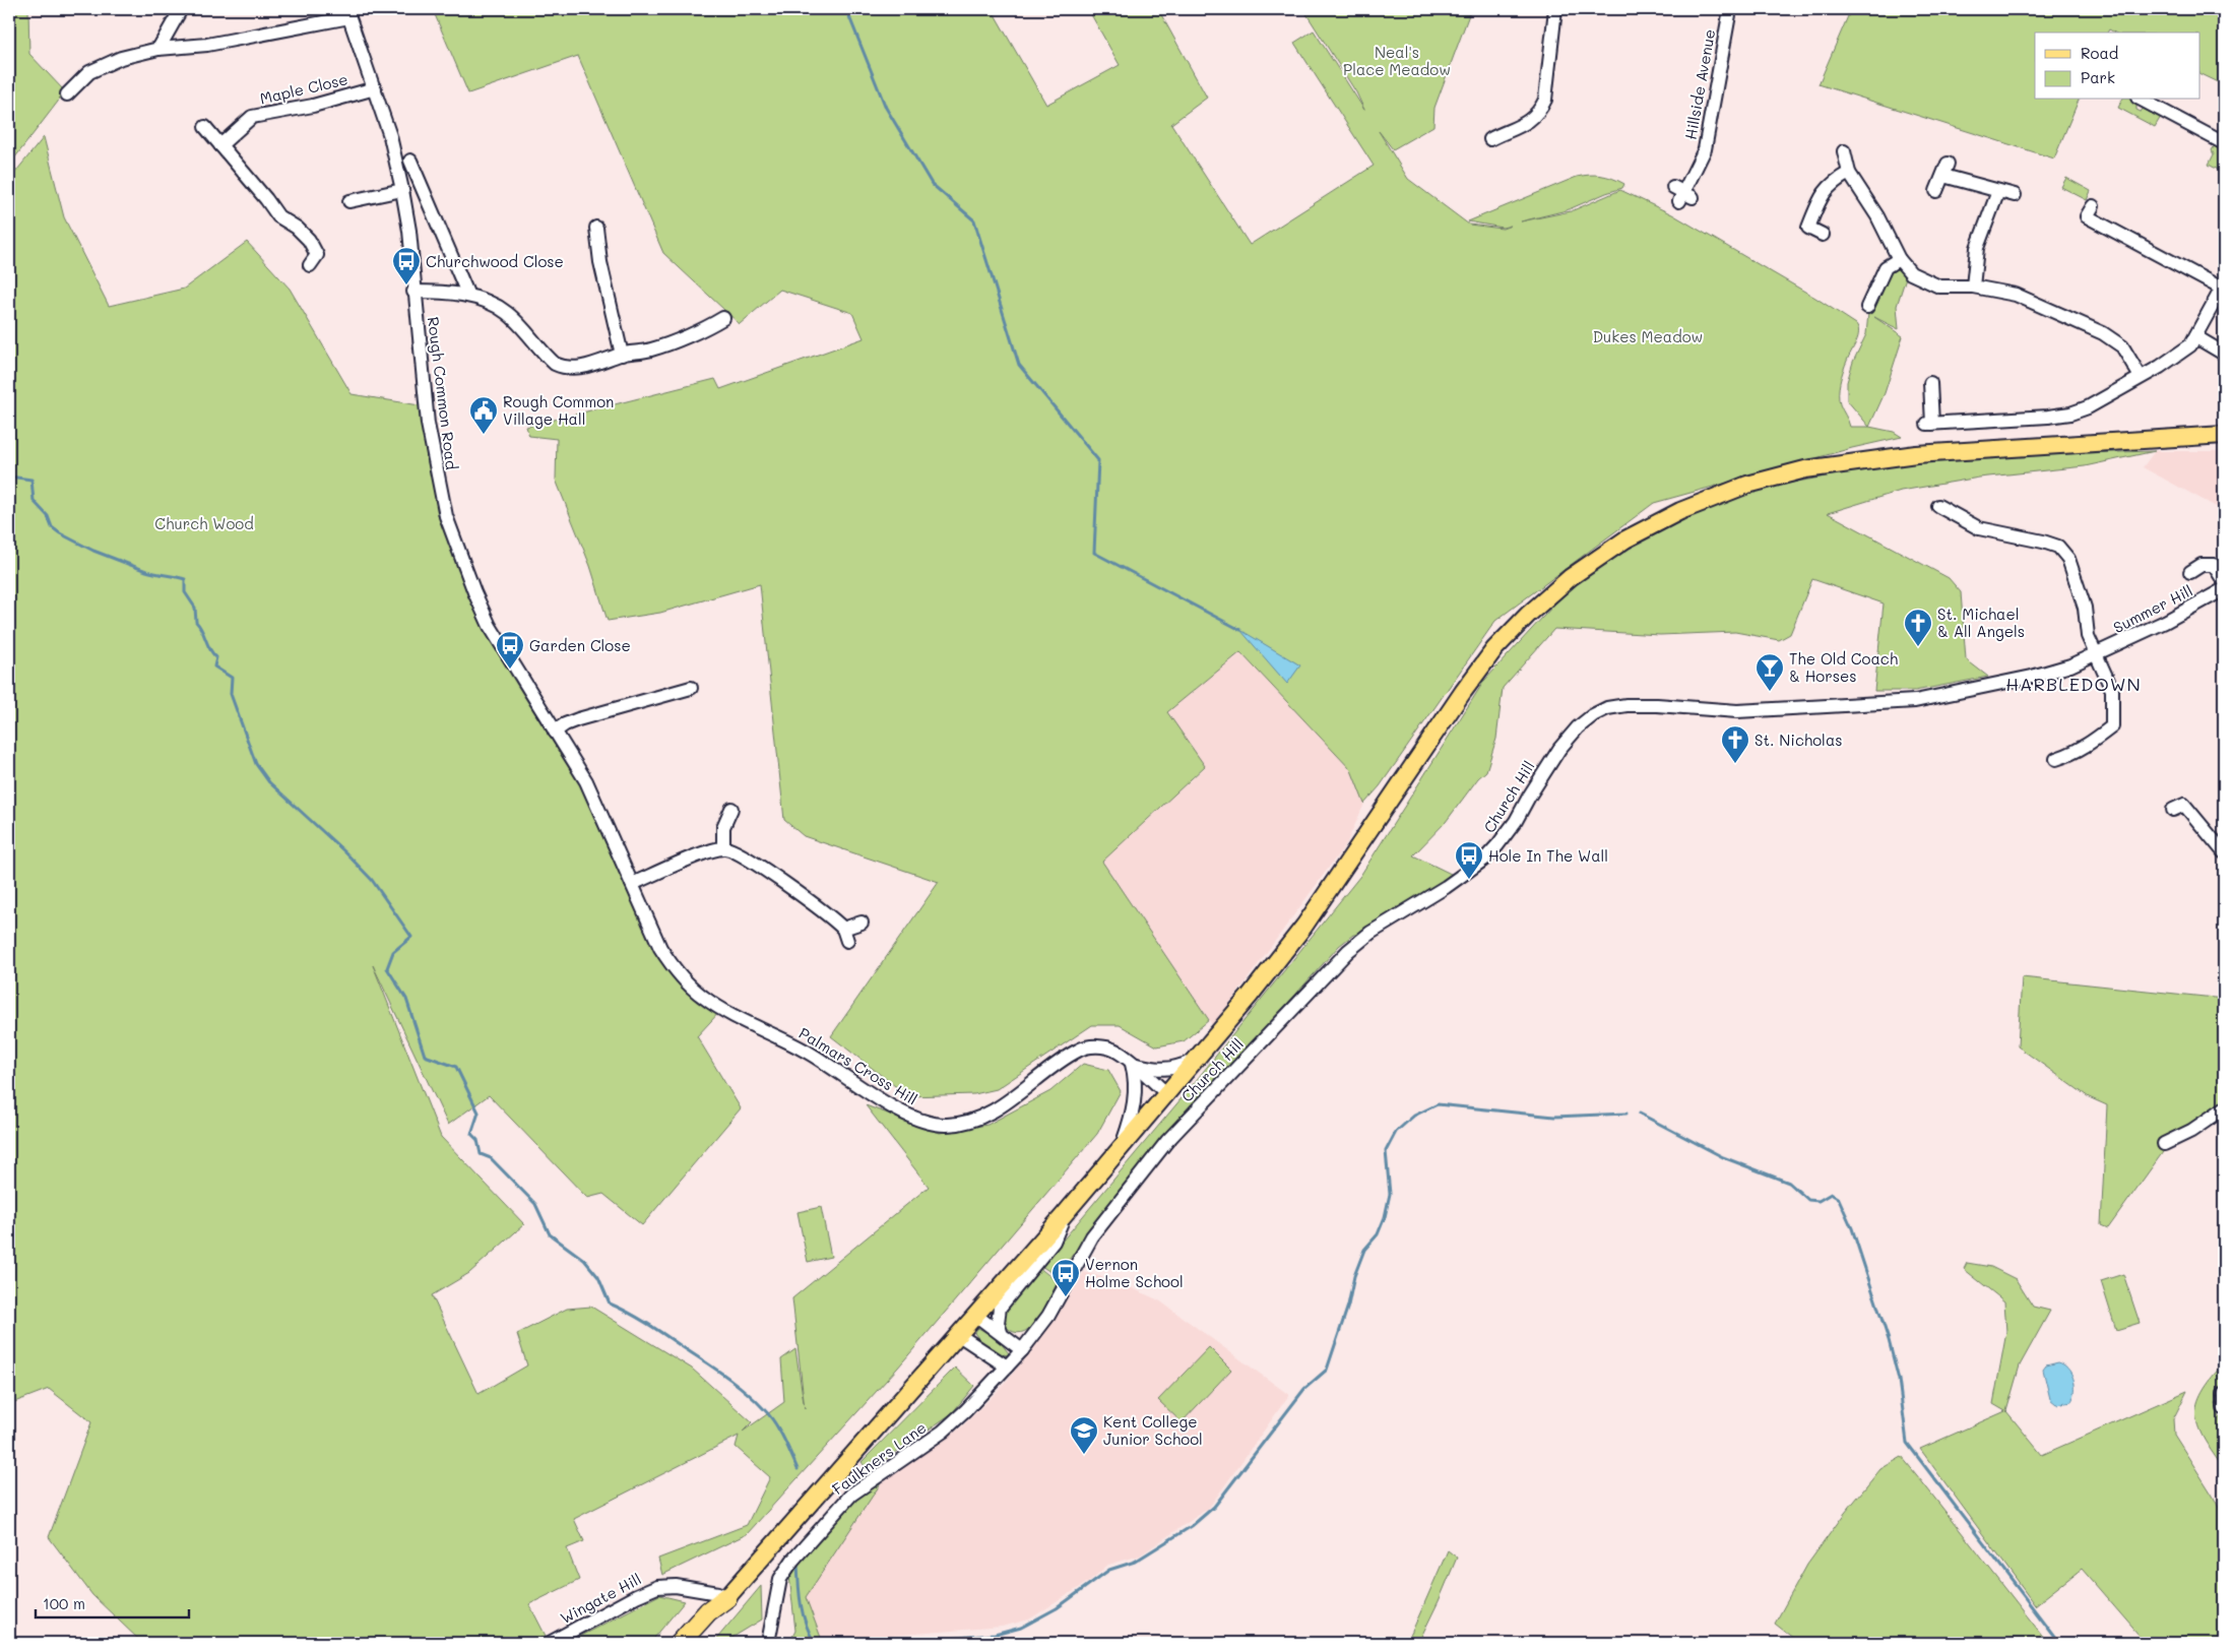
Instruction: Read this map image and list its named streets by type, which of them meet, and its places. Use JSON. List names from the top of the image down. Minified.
{"streets":{"street":["Hillside Avenue","Maple Close","Rough Common Road","Summer Hill","Church Hill","Palmars Cross Hill","Faulkners Lane","Wingate Hill"]},"crossings":[["Maple Close","Rough Common Road"],["Rough Common Road","Palmars Cross Hill"],["Summer Hill","Church Hill"],["Church Hill","Faulkners Lane"]],"districts":["HARBLEDOWN"],"parks":["Neal's Place Meadow","Dukes Meadow","Church Wood"],"places":{"bus stop":["Churchwood Close","Garden Close","Hole In The Wall","Vernon Holme School"],"public building":["Rough Common Village Hall"],"church":["St. Michael & All Angels","St. Nicholas"],"bar":["The Old Coach & Horses"],"school or university":["Kent College Junior School"]},"legend":["Road","Park"],"scale_bar":"100 m"}
